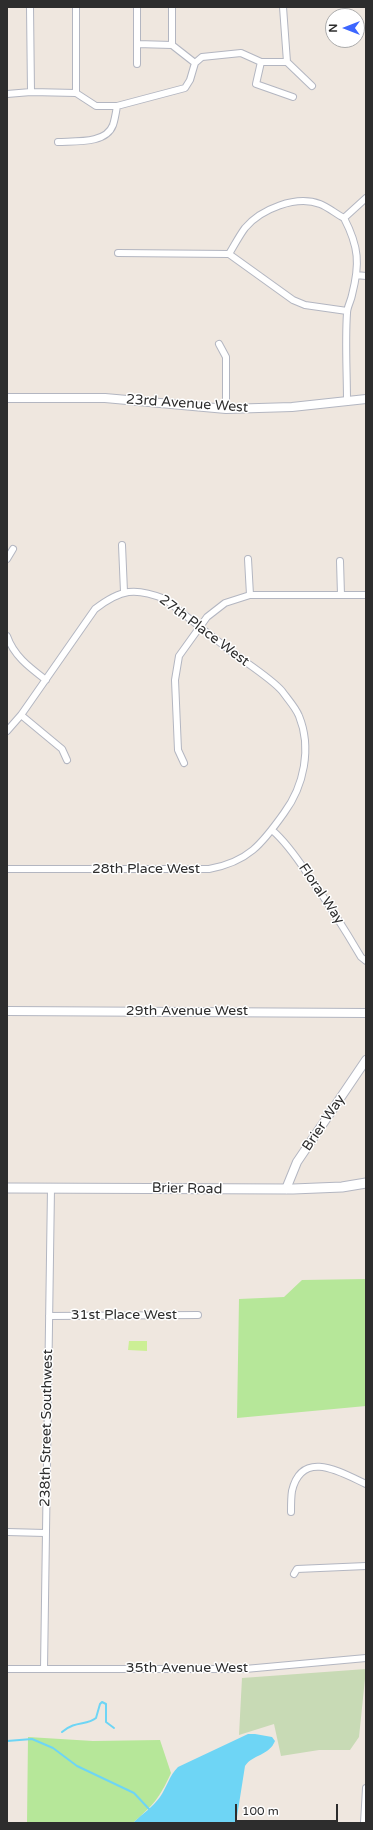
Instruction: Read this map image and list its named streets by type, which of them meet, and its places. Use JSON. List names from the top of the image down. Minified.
{"streets":{"main road":["Brier Road"],"street":["23rd Avenue West","27th Place West","28th Place West","Floral Way","29th Avenue West","Brier Way","31st Place West","238th Street Southwest","35th Avenue West"]},"crossings":[["27th Place West","28th Place West"],["27th Place West","Floral Way"],["28th Place West","Floral Way"],["Brier Way","Brier Road"],["Brier Road","238th Street Southwest"],["31st Place West","238th Street Southwest"],["238th Street Southwest","35th Avenue West"]],"scale_bar":"100 m","north":"left"}
